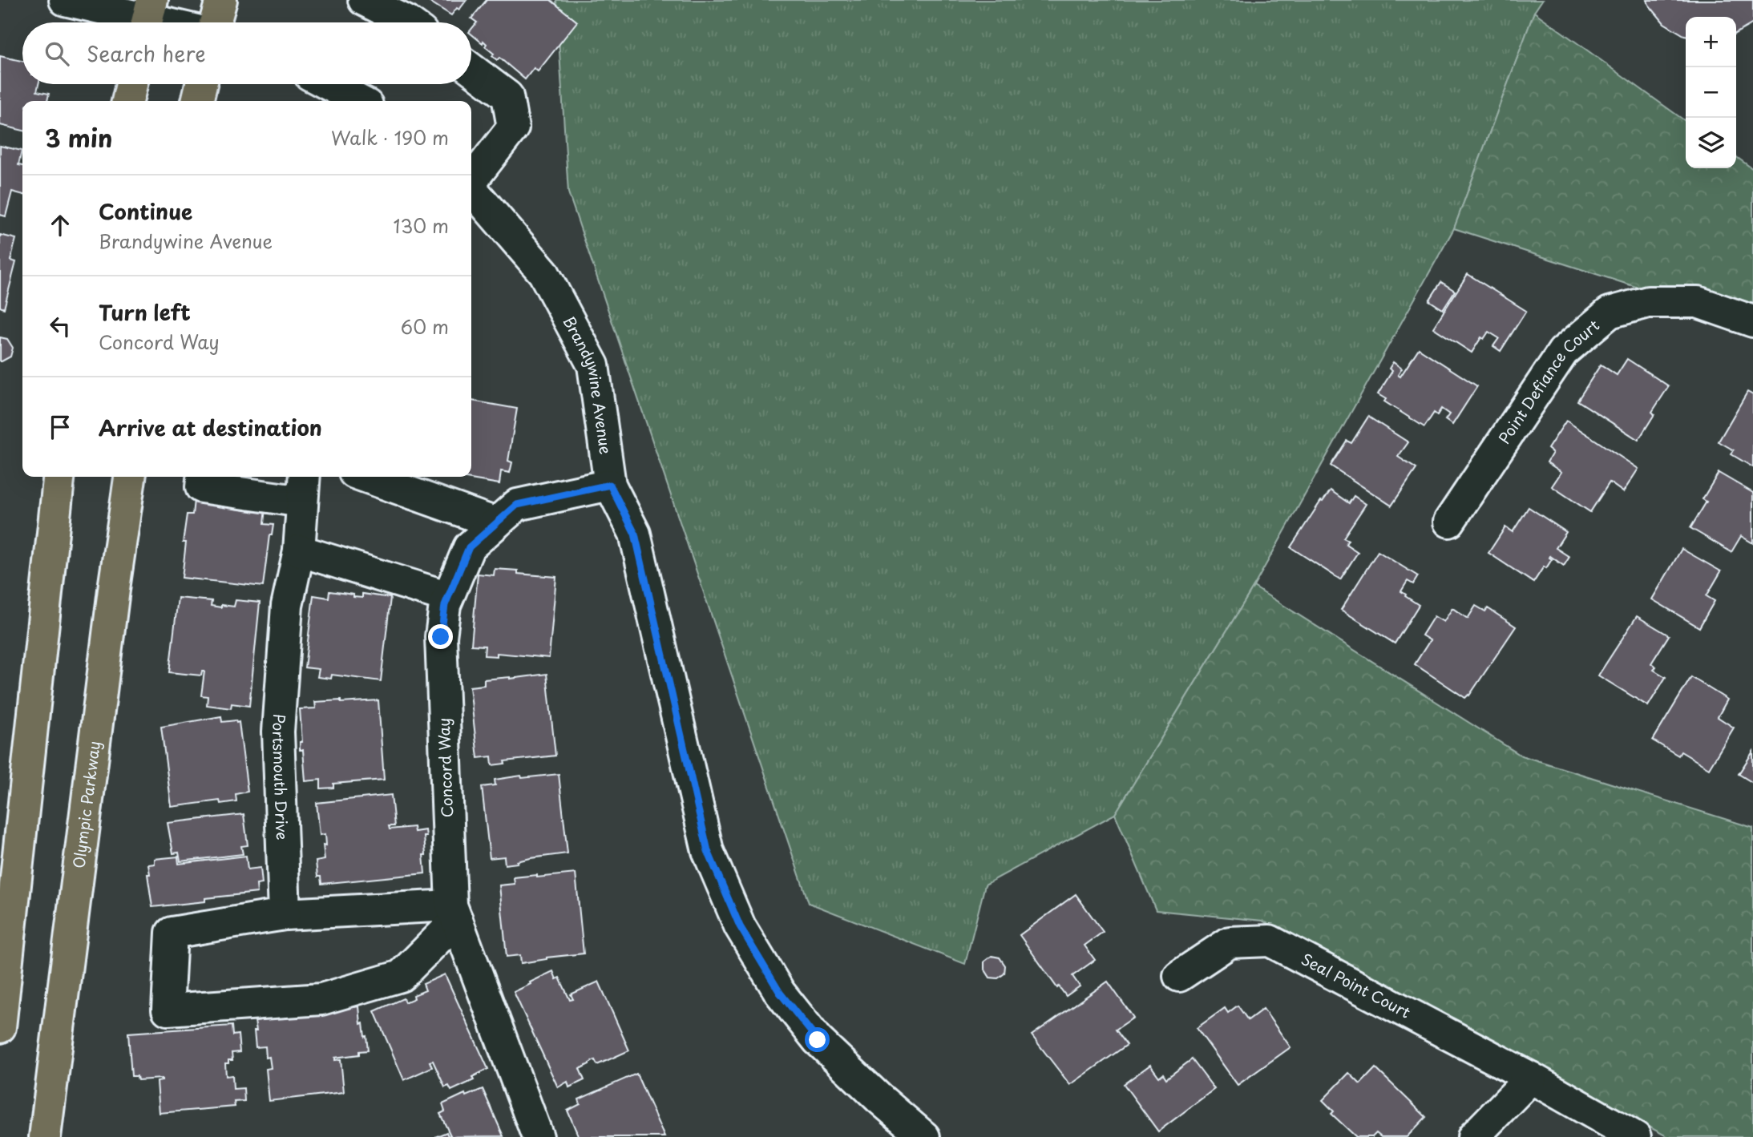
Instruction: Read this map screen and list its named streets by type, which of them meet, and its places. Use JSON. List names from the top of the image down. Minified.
{"streets":{"main road":["Olympic Parkway"],"street":["Point Defiance Court","Brandywine Avenue","Concord Way","Portsmouth Drive","Seal Point Court"]},"crossings":[["Brandywine Avenue","Concord Way"]],"page":{"map_buttons":["+","−"],"search":"Search here","heading":["3 min","Walk · 190 m"],"list":[["Continue","Brandywine Avenue","130 m"],["Turn left","Concord Way","60 m"],"Arrive at destination"]}}
